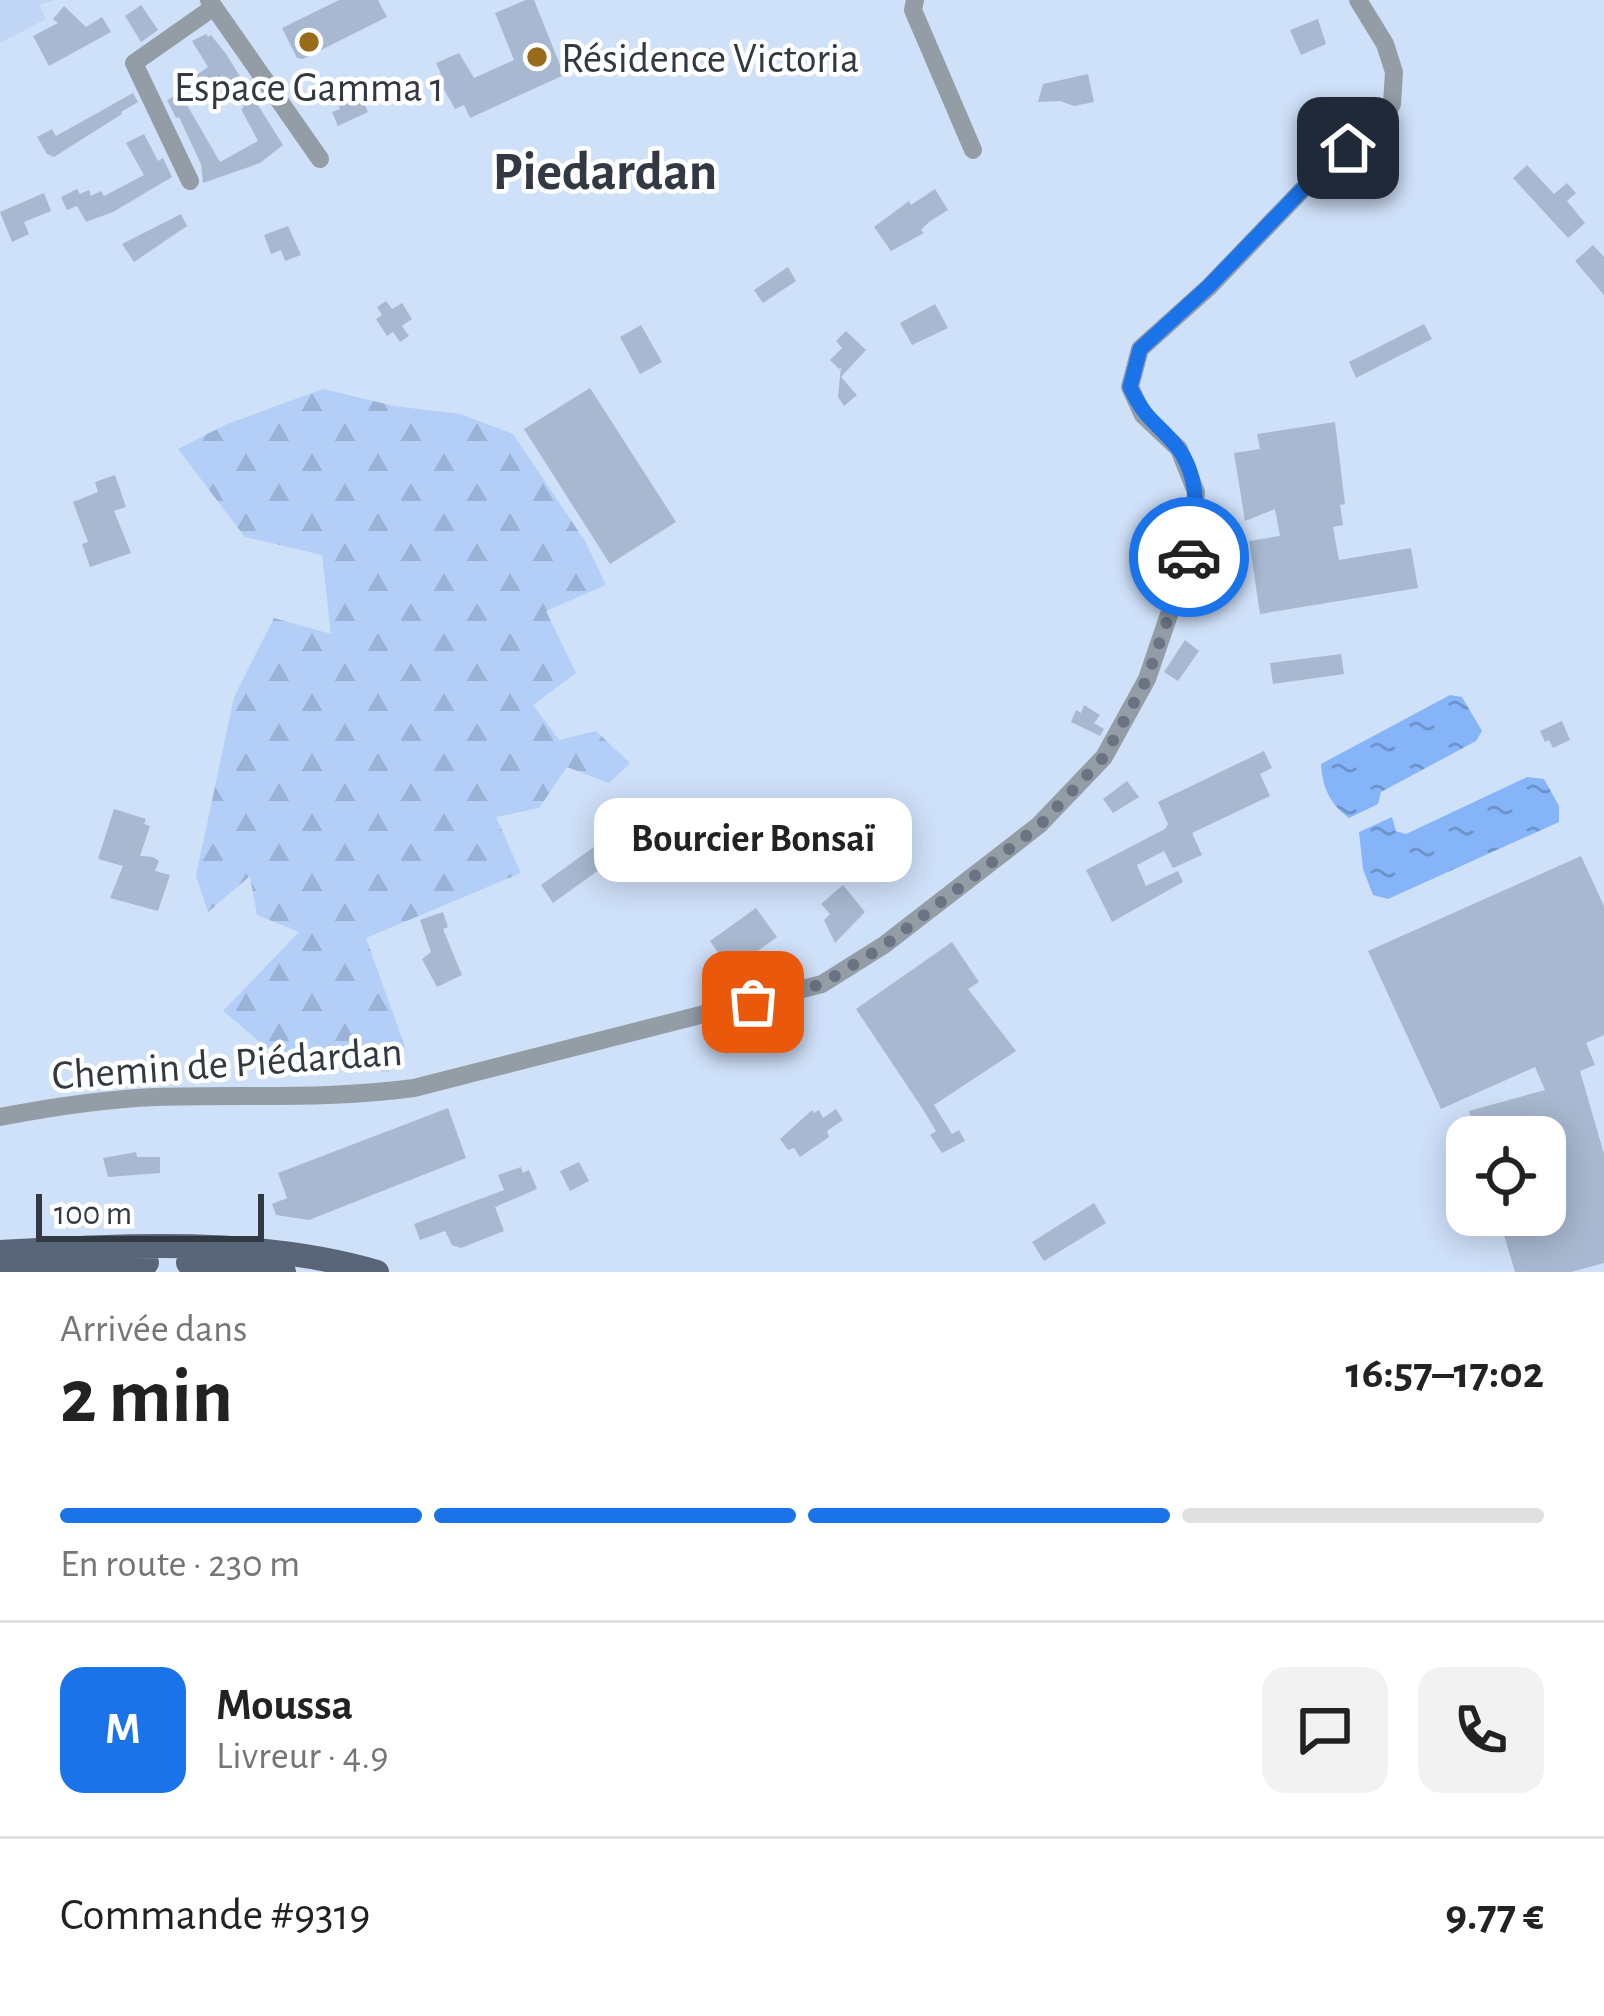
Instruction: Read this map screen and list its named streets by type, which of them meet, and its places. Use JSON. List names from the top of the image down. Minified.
{"streets":{"street":["Chemin de Piédardan"]},"districts":["Piedardan"],"places":["Espace Gamma 1","Résidence Victoria","Bourcier Bonsaï"],"scale_bar":"100 m","page":{"bubble":"Bourcier Bonsaï","scale":"100 m","heading":["2 min","Arrivée dans","16:57–17:02"],"panel":["Moussa","Livreur · 4.9","Commande #9319","9.77 €"],"bar":"En route · 230 m","round":"M"}}
